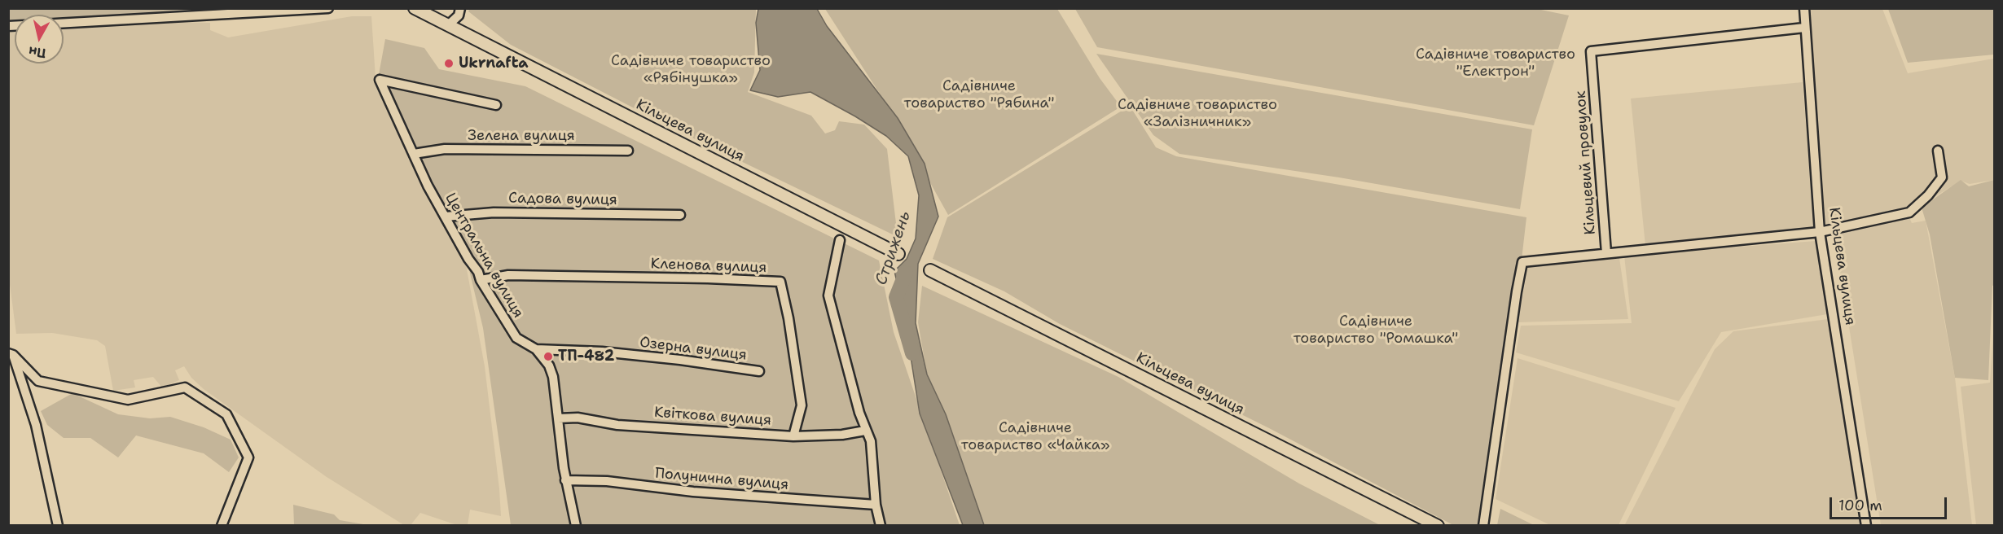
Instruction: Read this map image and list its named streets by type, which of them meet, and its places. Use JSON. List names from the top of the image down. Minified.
{"streets":{"main road":["Кільцева вулиця"],"street":["Зелена вулиця","Кільцевий провулок","Садова вулиця","Центральна вулиця","Кленова вулиця","Озерна вулиця","Квіткова вулиця","Полунична вулиця"]},"crossings":[["Кільцева вулиця","Кільцевий провулок"],["Зелена вулиця","Центральна вулиця"],["Садова вулиця","Центральна вулиця"],["Центральна вулиця","Кленова вулиця"],["Центральна вулиця","Озерна вулиця"],["Центральна вулиця","Квіткова вулиця"],["Центральна вулиця","Полунична вулиця"],["Кленова вулиця","Квіткова вулиця"]],"water":["Стрижень"],"parks":["Садівниче товариство \"Електрон\"","Садівниче товариство «Рябінушка»","Садівниче товариство \"Рябина\"","Садівниче товариство «Залізничник»","Садівниче товариство \"Ромашка\"","Садівниче товариство «Чайка»"],"places":["Ukrnafta","ТП-482"],"scale_bar":"100 m","north":"bottom"}
